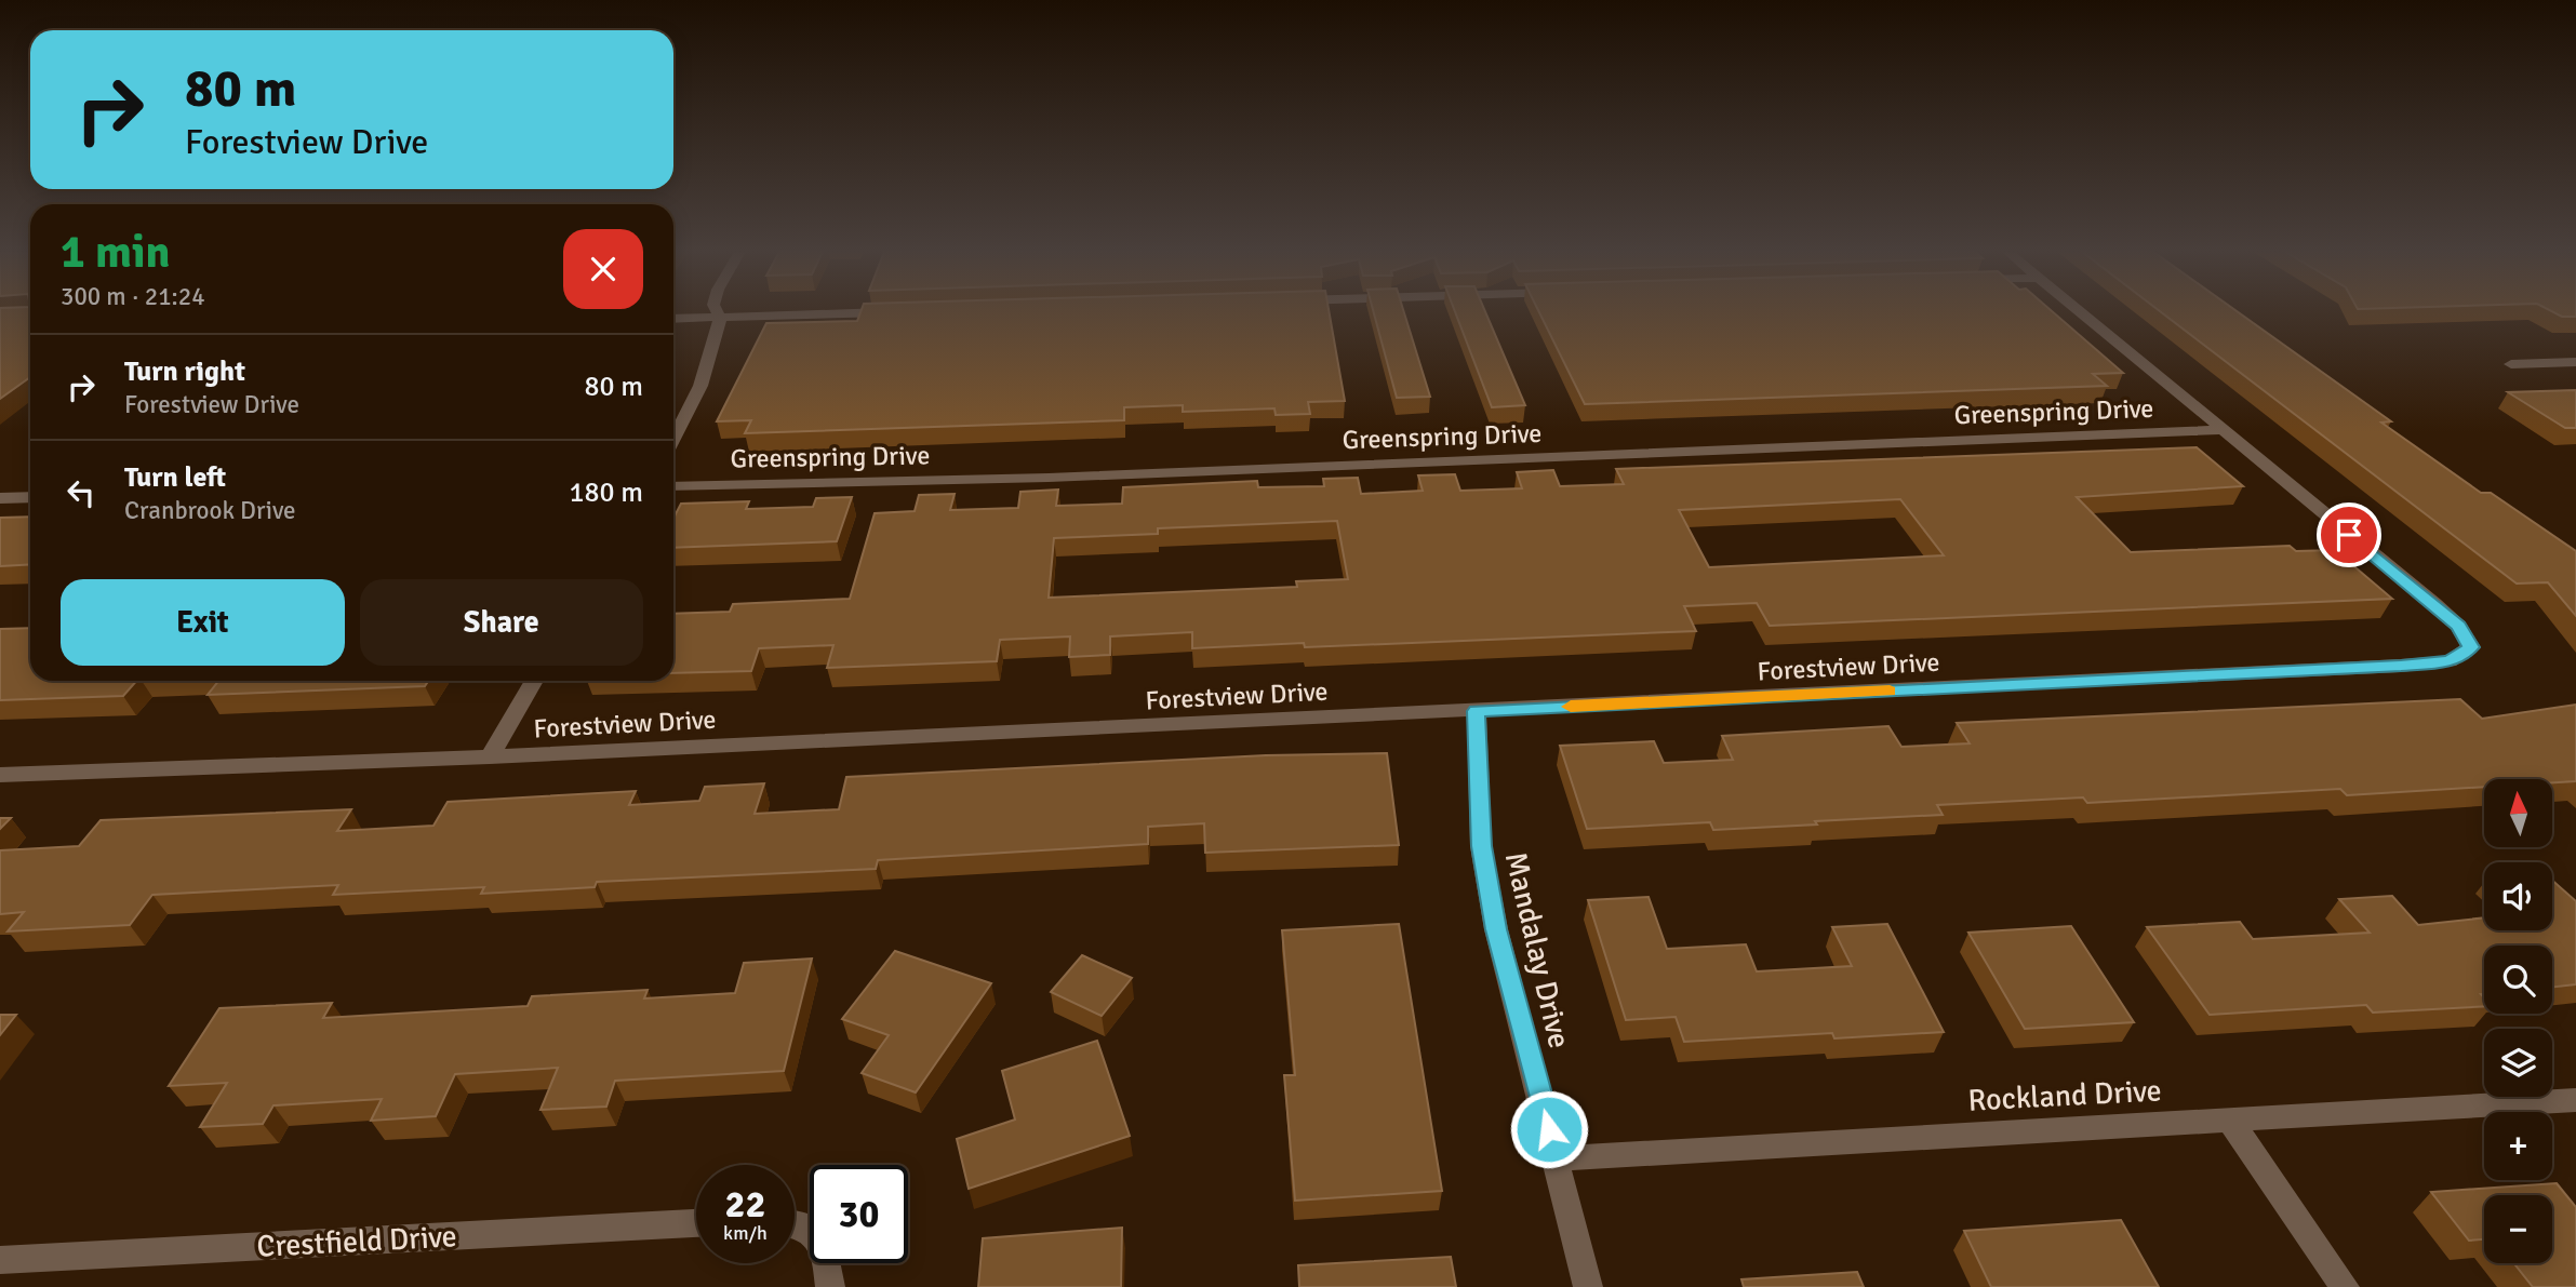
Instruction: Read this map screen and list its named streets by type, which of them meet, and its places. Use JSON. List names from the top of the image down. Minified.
{"streets":{"street":["Greenspring Drive","Forestview Drive","Mandalay Drive","Rockland Drive","Crestfield Drive"]},"crossings":[["Greenspring Drive","Forestview Drive"],["Forestview Drive","Mandalay Drive"],["Mandalay Drive","Rockland Drive"]],"north":"top","page":{"turn":["80 m","Forestview Drive"],"heading":["1 min","300 m · 21:24"],"list":[{"name":"Turn right","note":"Forestview Drive","value":"80 m"},{"name":"Turn left","note":"Cranbrook Drive","value":"180 m"}],"buttons":["Exit","Share"],"map_buttons":["+","−"],"speed":"22 km/h","limit":"30"}}
